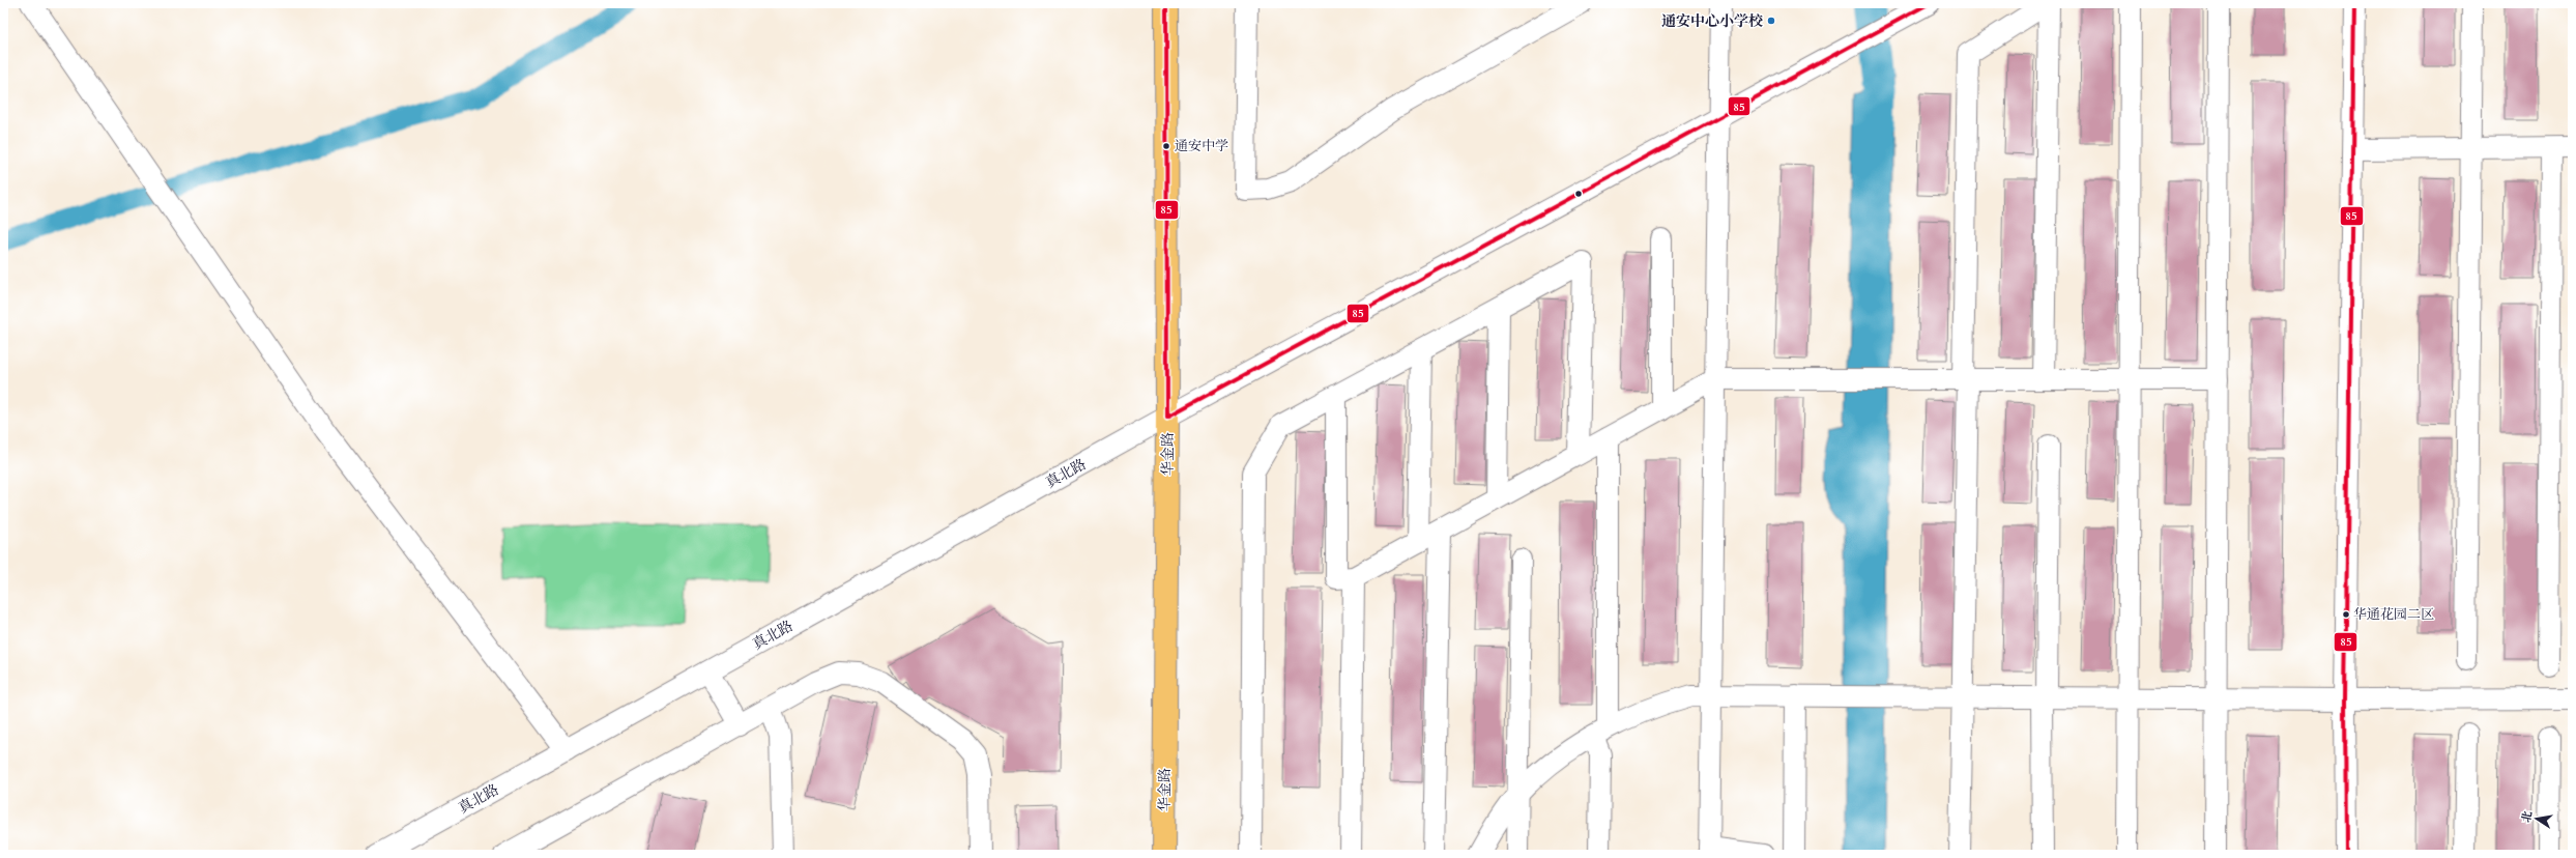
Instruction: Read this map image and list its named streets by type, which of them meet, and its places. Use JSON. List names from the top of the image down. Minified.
{"streets":{"main road":["华金路"],"street":["真北路"]},"crossings":[["华金路","真北路"]],"places":["通安中心小学校","通安中学","华通花园二区"],"lines":["transit line 85"],"north":"left"}
